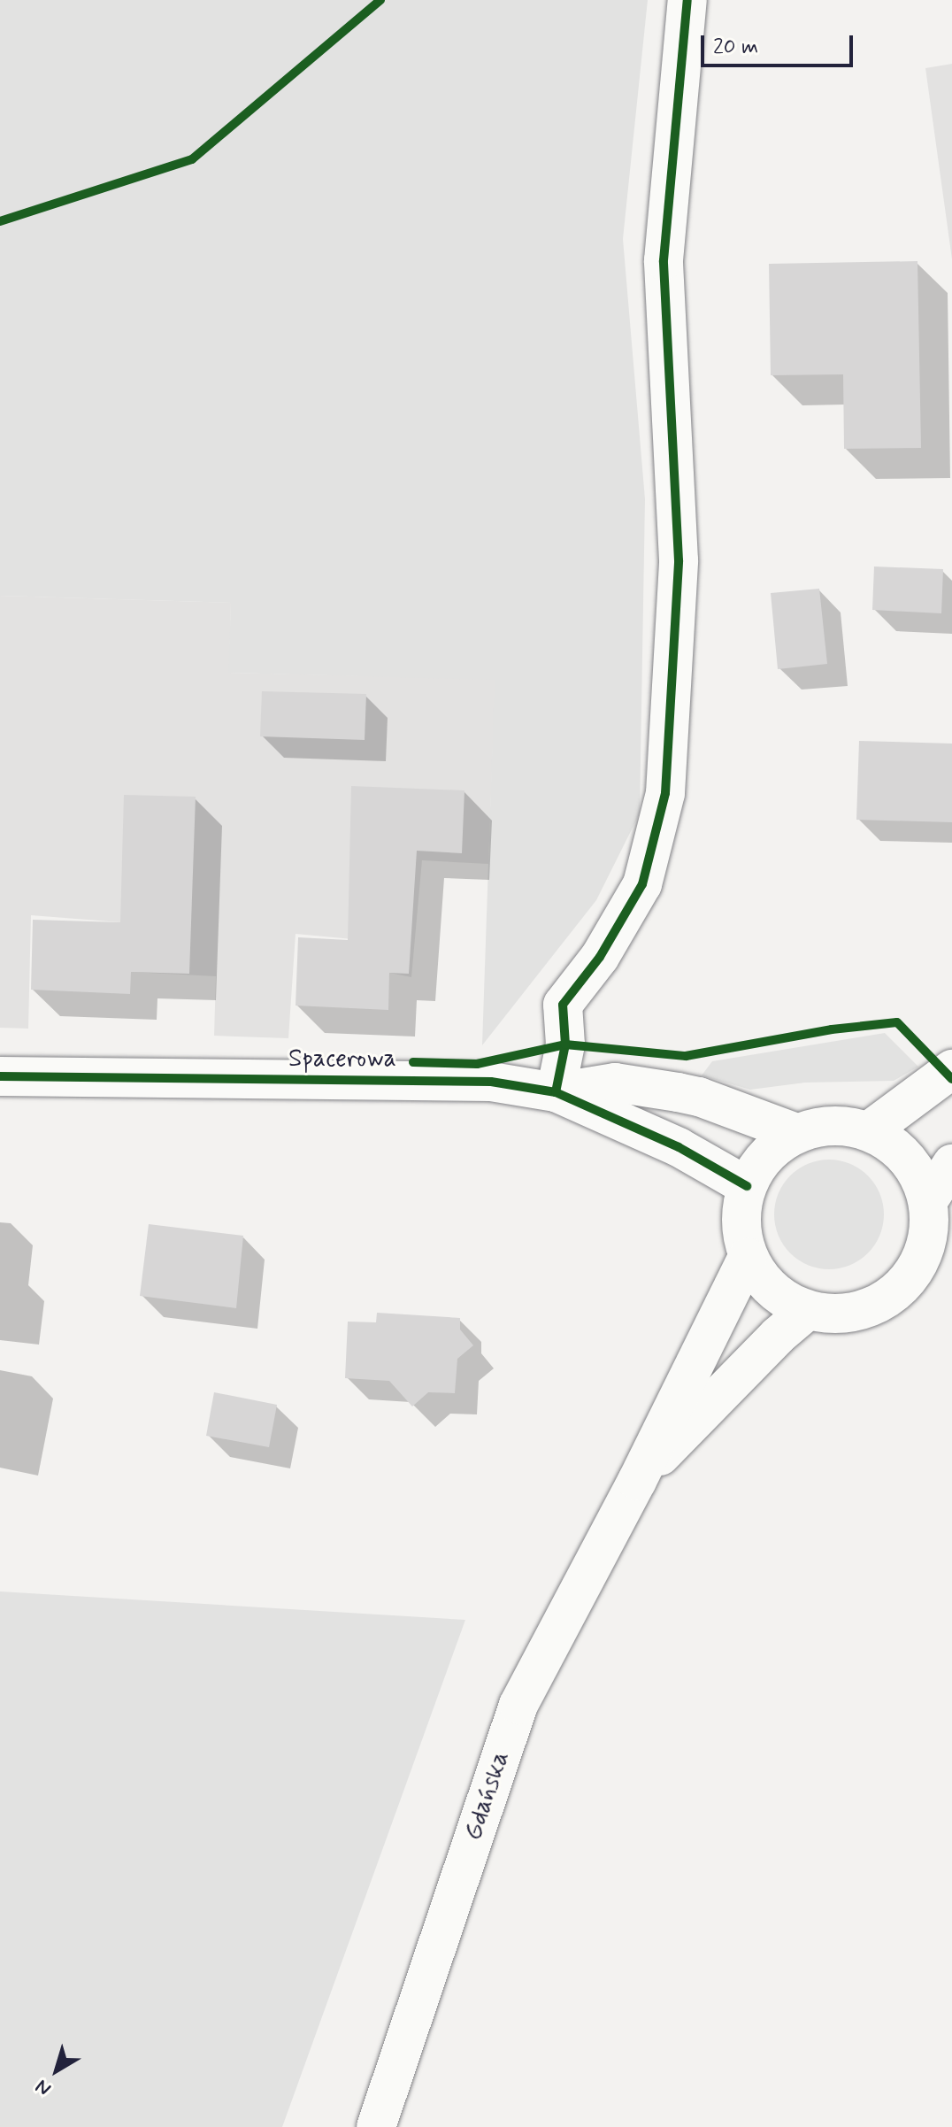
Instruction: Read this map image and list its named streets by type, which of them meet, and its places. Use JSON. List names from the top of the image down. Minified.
{"streets":{"street":["Spacerowa","Gdańska"]},"crossings":[["Spacerowa","Gdańska"]],"scale_bar":"20 m","north":"bottom left"}
